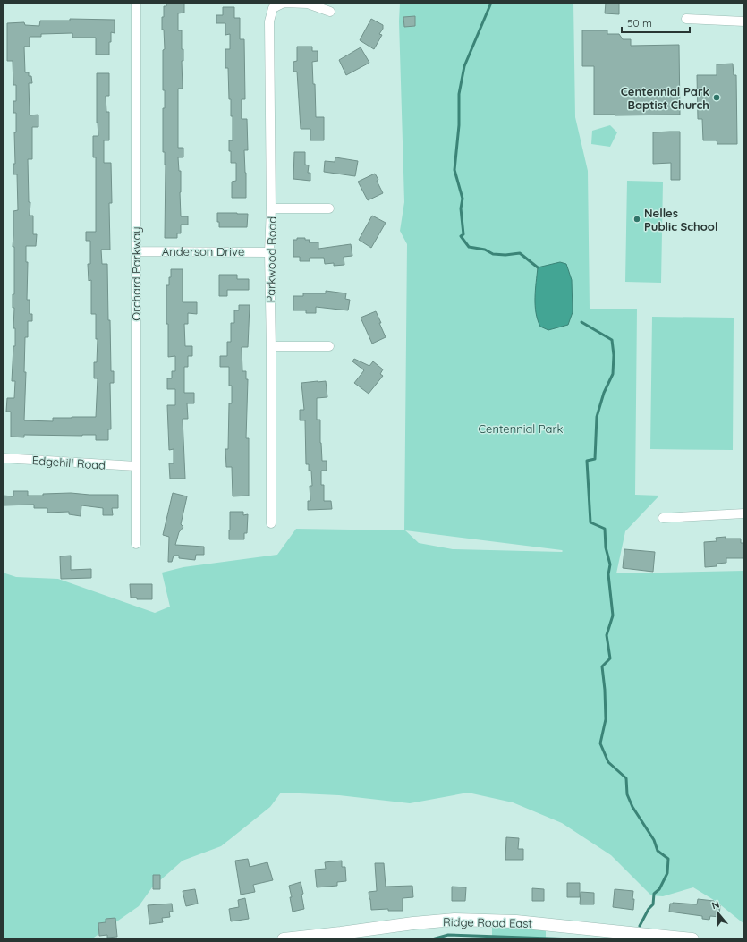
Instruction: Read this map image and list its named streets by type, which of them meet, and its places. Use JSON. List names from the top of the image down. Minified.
{"streets":{"main road":["Ridge Road East"],"street":["Anderson Drive","Parkwood Road","Orchard Parkway","Edgehill Road"]},"crossings":[["Anderson Drive","Parkwood Road"],["Anderson Drive","Orchard Parkway"],["Orchard Parkway","Edgehill Road"]],"parks":["Centennial Park"],"places":["Centennial Park Baptist Church","Nelles Public School"],"scale_bar":"50 m","north":"top"}
